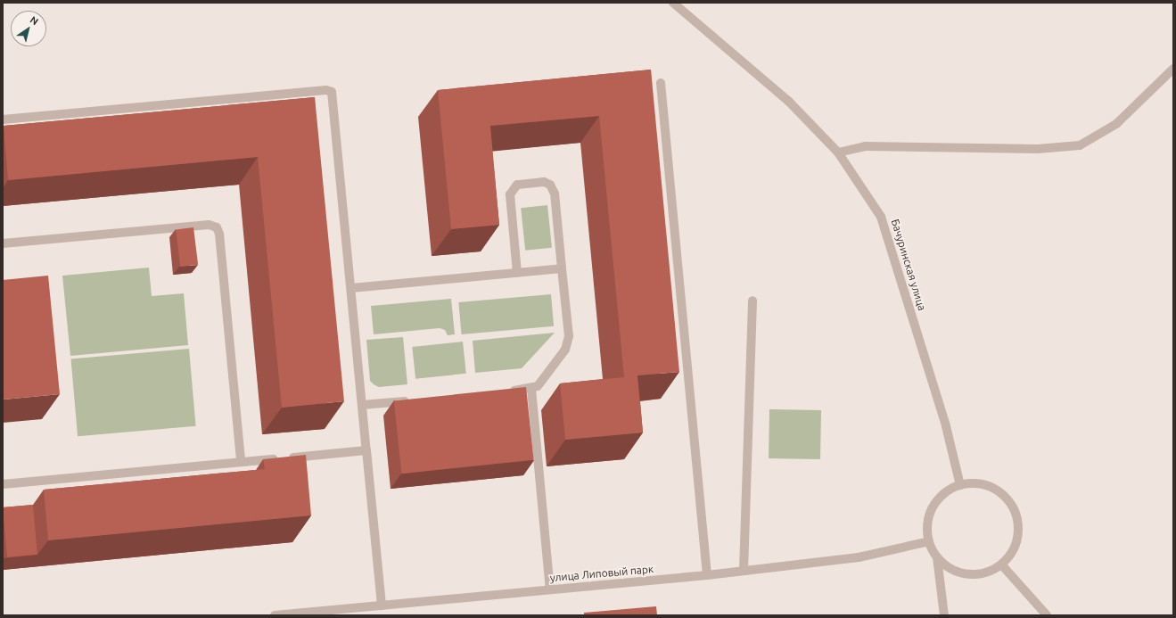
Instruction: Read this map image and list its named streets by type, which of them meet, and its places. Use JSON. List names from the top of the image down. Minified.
{"streets":{"street":["Бачуринская улица","улица Липовый парк"]},"crossings":[["Бачуринская улица","улица Липовый парк"]],"north":"top right"}
